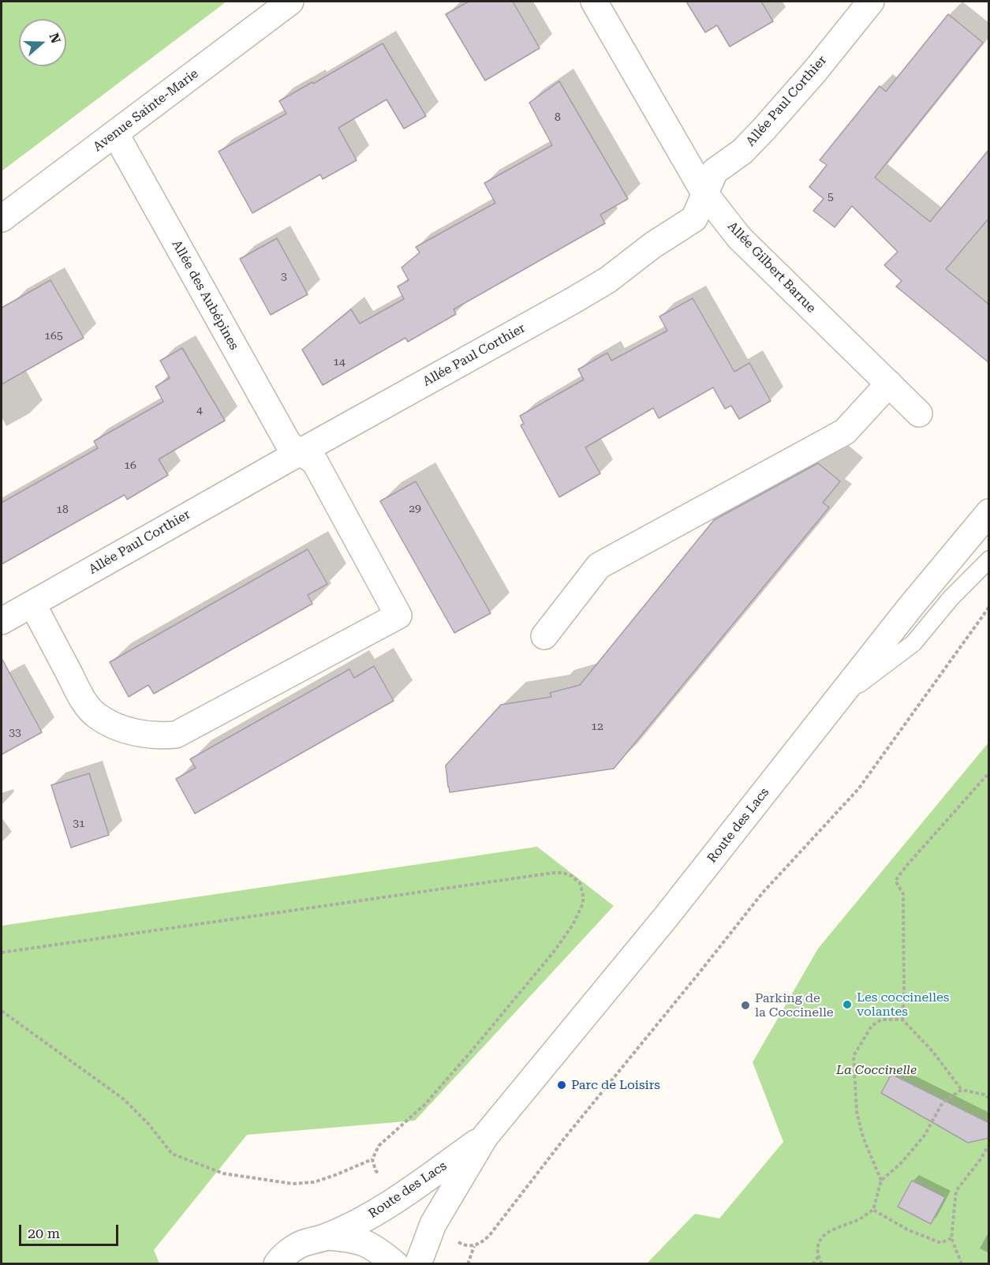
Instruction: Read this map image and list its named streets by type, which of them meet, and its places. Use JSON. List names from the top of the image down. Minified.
{"streets":{"street":["Allée Paul Corthier","Avenue Sainte-Marie","Allée Gilbert Barrue","Allée des Aubépines","Route des Lacs"]},"crossings":[["Allée Paul Corthier","Allée Gilbert Barrue"],["Allée Paul Corthier","Allée des Aubépines"],["Avenue Sainte-Marie","Allée des Aubépines"]],"parks":["La Coccinelle"],"places":["Les coccinelles volantes","Parking de la Coccinelle","Parc de Loisirs"],"house_numbers":["8","5","3","165","14","4","16","29","18","12","33","31"],"scale_bar":"20 m","north":"right"}
